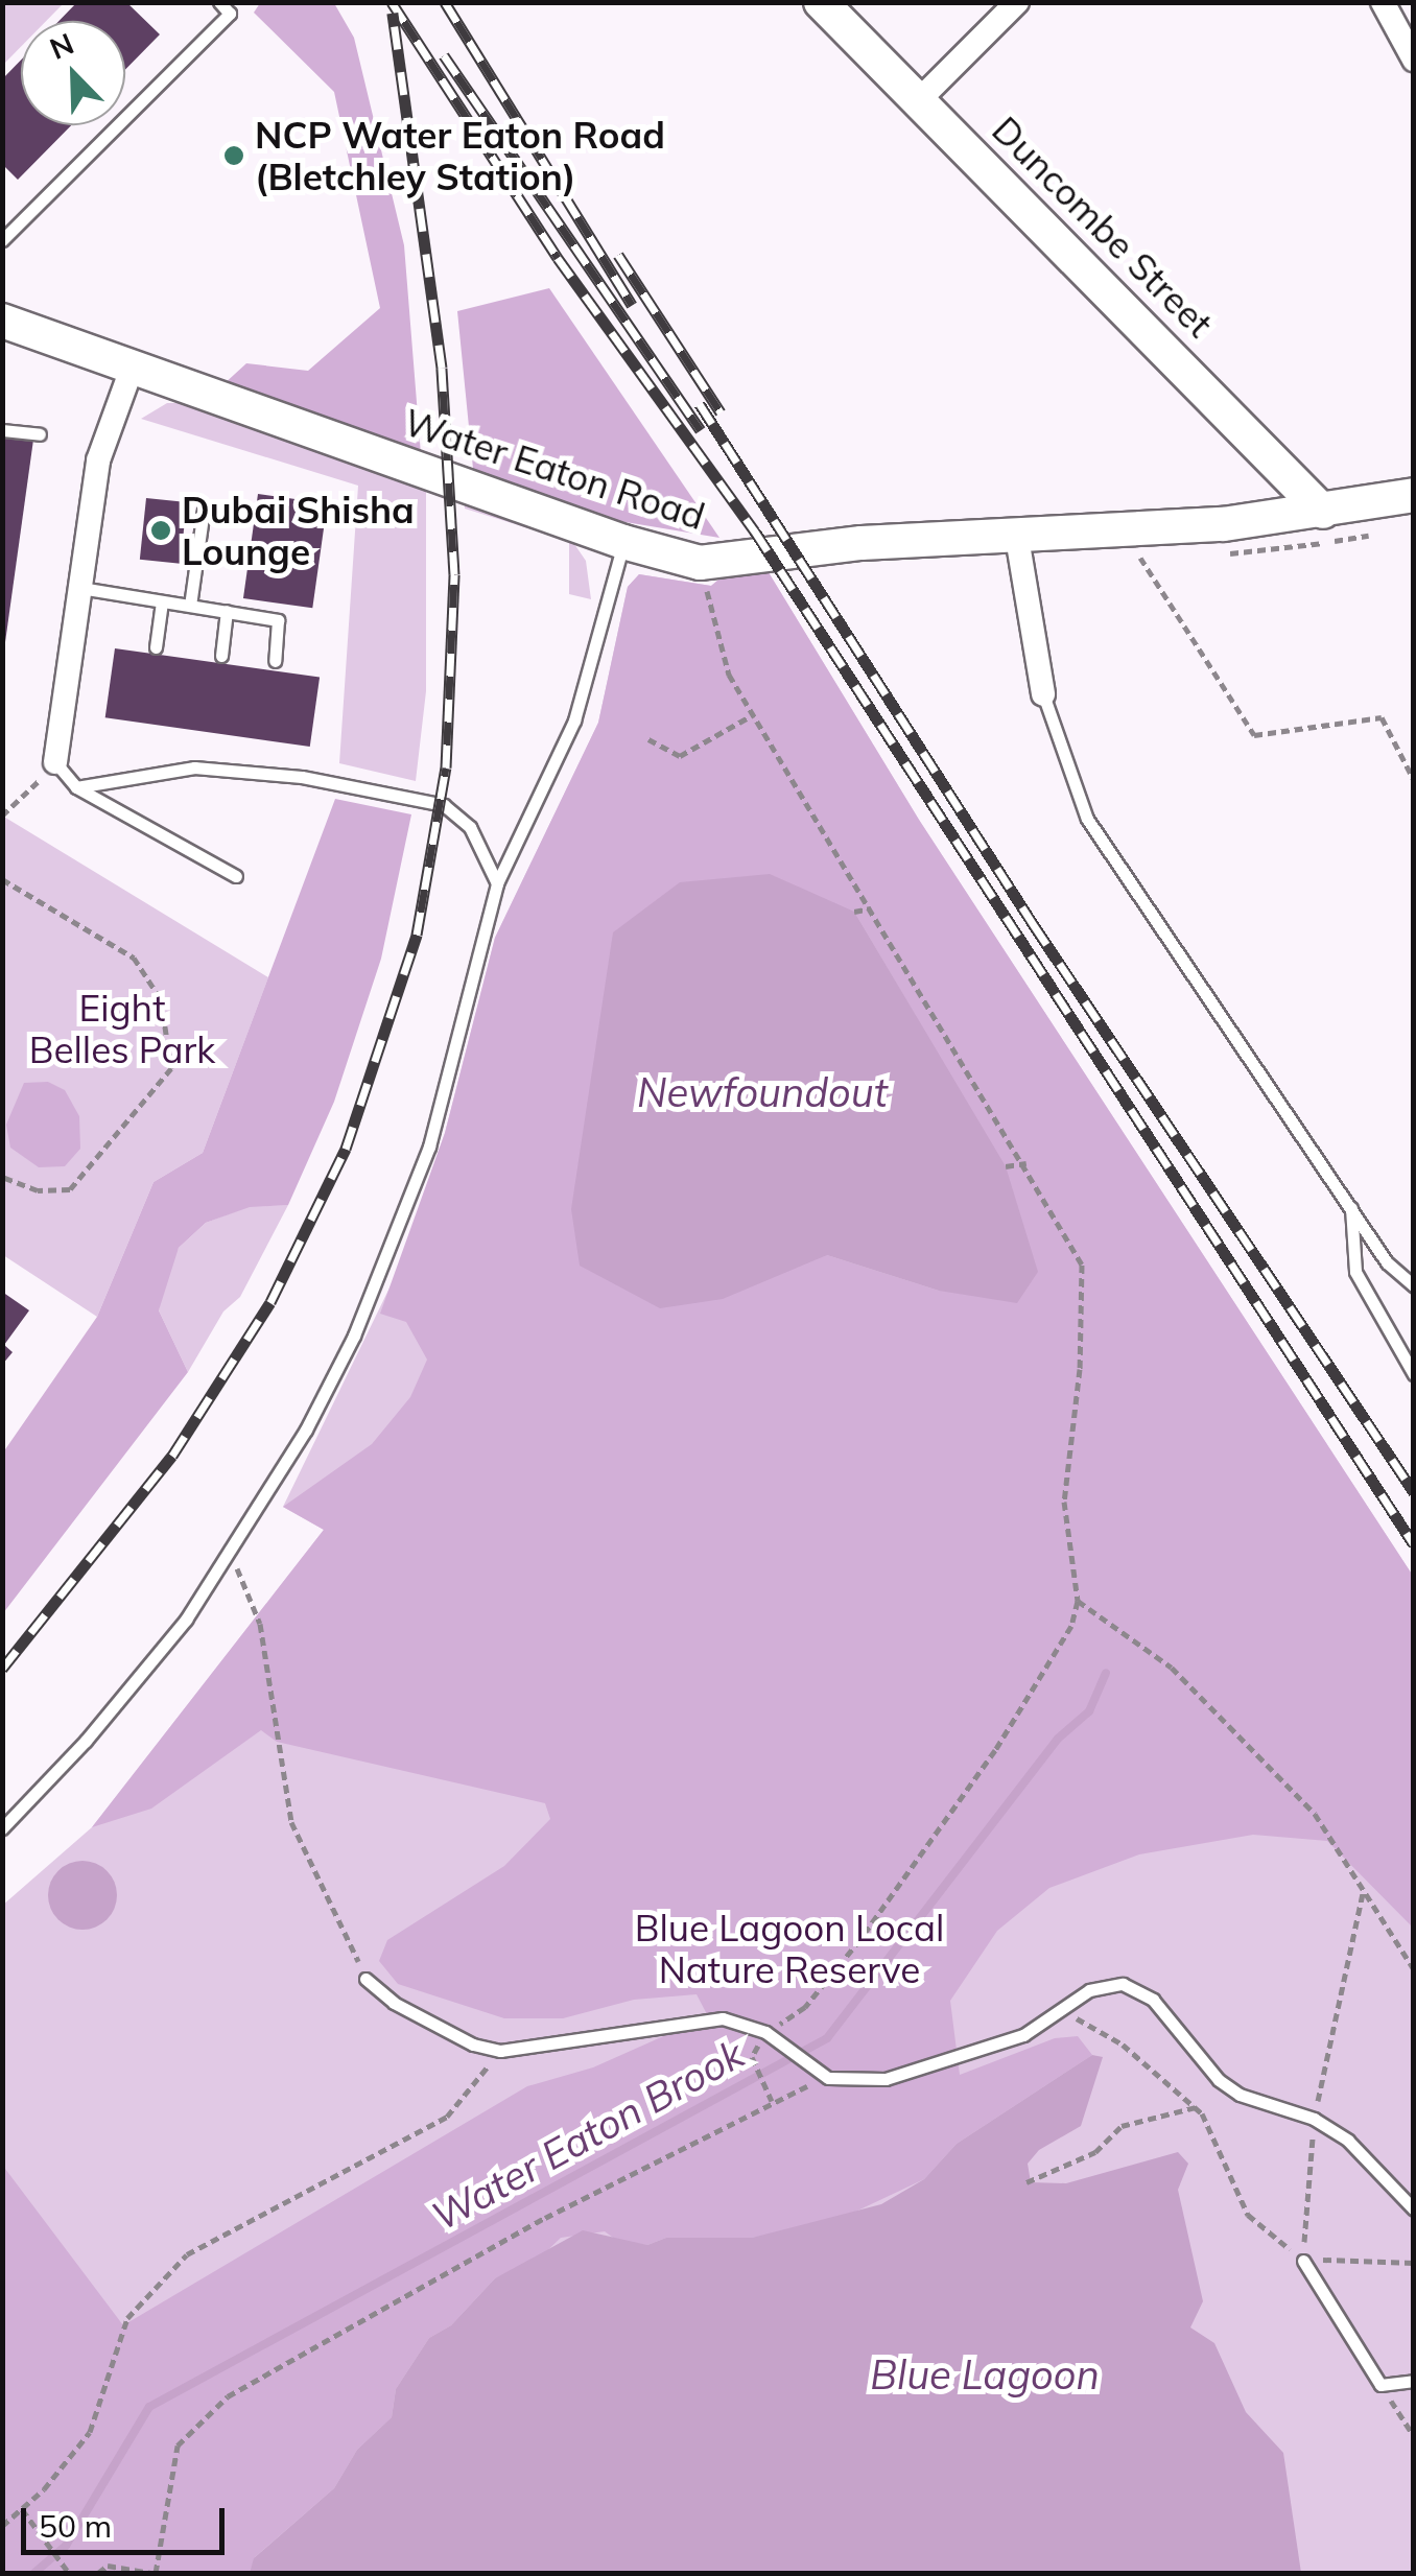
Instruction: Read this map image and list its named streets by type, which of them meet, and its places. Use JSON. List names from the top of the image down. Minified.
{"streets":{"street":["Duncombe Street","Water Eaton Road"]},"crossings":[["Duncombe Street","Water Eaton Road"]],"water":["Newfoundout","Water Eaton Brook","Blue Lagoon"],"parks":["Eight Belles Park","Blue Lagoon Local Nature Reserve"],"places":["NCP Water Eaton Road (Bletchley Station)","Dubai Shisha Lounge"],"scale_bar":"50 m","north":"top left"}
